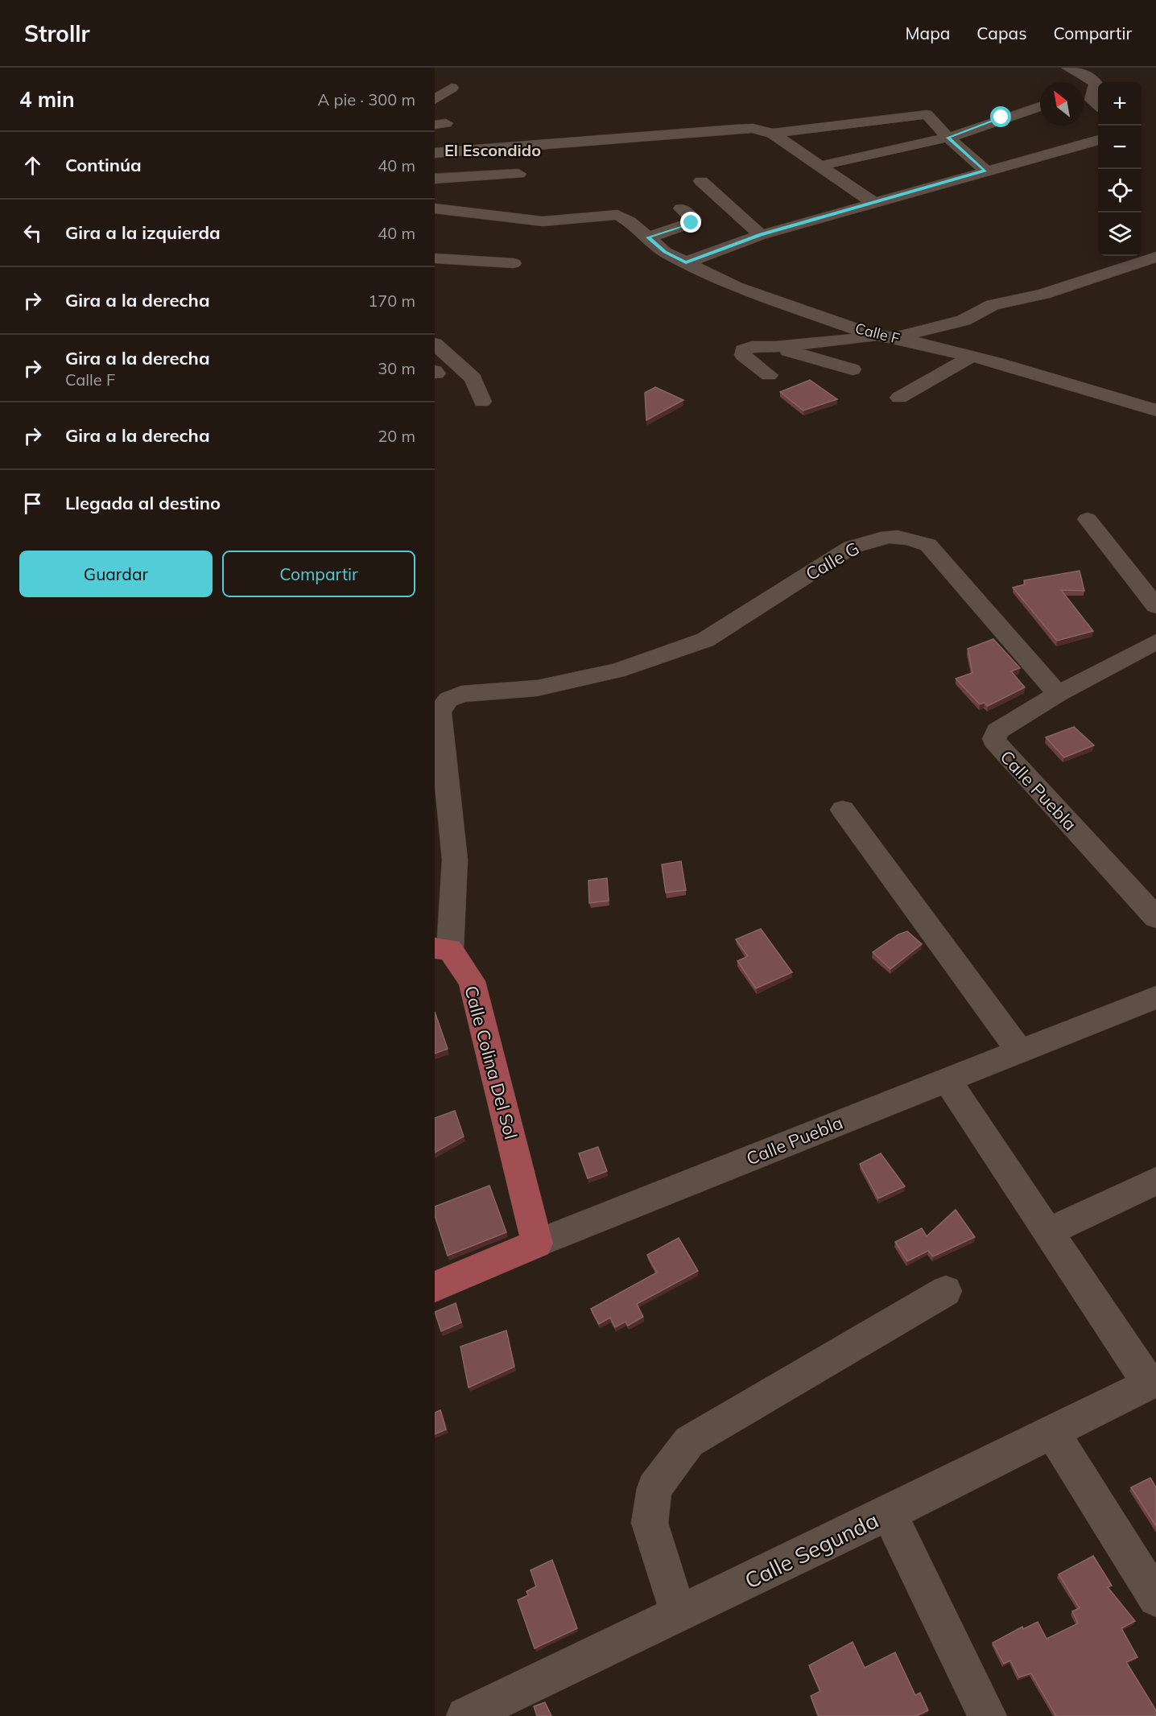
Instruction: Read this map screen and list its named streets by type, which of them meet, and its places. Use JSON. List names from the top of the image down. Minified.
{"streets":{"main road":["Calle Puebla","Calle Colina Del Sol"],"street":["Calle F","Calle G","Calle Segunda"]},"crossings":[["Calle G","Calle Puebla"],["Calle G","Calle Colina Del Sol"],["Calle Puebla","Calle Colina Del Sol"]],"districts":["El Escondido"],"north":"top left","page":{"header":"Strollr","nav":["Mapa","Capas","Compartir"],"heading":["4 min","A pie · 300 m"],"map_buttons":["+","−"],"list":[["Continúa","40 m"],["Gira a la izquierda","40 m"],["Gira a la derecha","170 m"],["Gira a la derecha","Calle F","30 m"],["Gira a la derecha","20 m"],"Llegada al destino"],"buttons":["Guardar","Compartir"]}}
